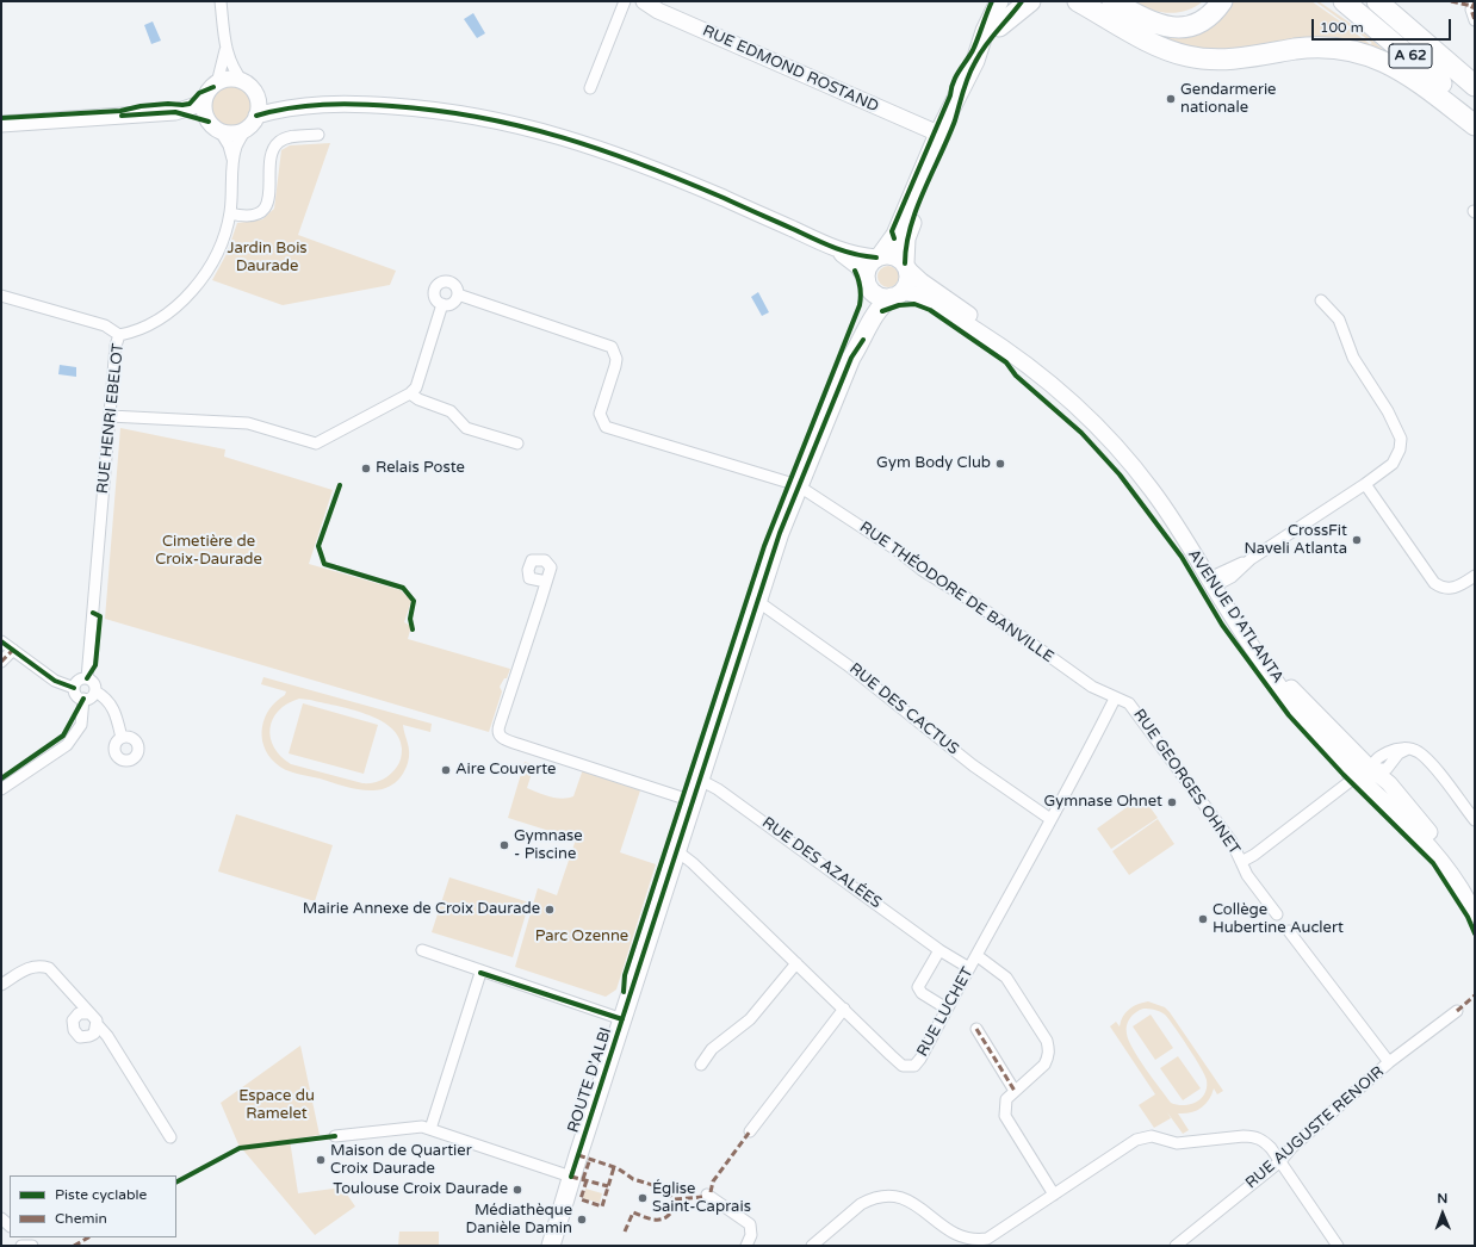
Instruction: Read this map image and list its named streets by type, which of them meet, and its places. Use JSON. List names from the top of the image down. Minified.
{"streets":{"highway":["A 62"],"main road":["RUE EDMOND ROSTAND","AVENUE D'ATLANTA","ROUTE D'ALBI"],"street":["RUE HENRI EBELOT","RUE THÉODORE DE BANVILLE","RUE DES CACTUS","RUE GEORGES OHNET","RUE DES AZALÉES","RUE LUCHET","RUE AUGUSTE RENOIR"]},"crossings":[["RUE THÉODORE DE BANVILLE","RUE GEORGES OHNET"],["RUE THÉODORE DE BANVILLE","RUE LUCHET"],["RUE THÉODORE DE BANVILLE","ROUTE D'ALBI"],["AVENUE D'ATLANTA","RUE GEORGES OHNET"],["AVENUE D'ATLANTA","ROUTE D'ALBI"],["RUE DES CACTUS","RUE LUCHET"],["RUE DES CACTUS","ROUTE D'ALBI"],["RUE GEORGES OHNET","RUE LUCHET"],["RUE DES AZALÉES","RUE LUCHET"],["RUE DES AZALÉES","ROUTE D'ALBI"],["RUE LUCHET","ROUTE D'ALBI"]],"parks":["Jardin Bois Daurade","Cimetière de Croix-Daurade","Parc Ozenne","Espace du Ramelet"],"places":["Gendarmerie nationale","Gym Body Club","Relais Poste","CrossFit Naveli Atlanta","Aire Couverte","Gymnase Ohnet","Gymnase - Piscine","Mairie Annexe de Croix Daurade","Collège Hubertine Auclert","Maison de Quartier Croix Daurade","Toulouse Croix Daurade","Église Saint-Caprais","Médiathèque Danièle Damin"],"legend":["Piste cyclable","Chemin"],"scale_bar":"100 m","north":"top"}
